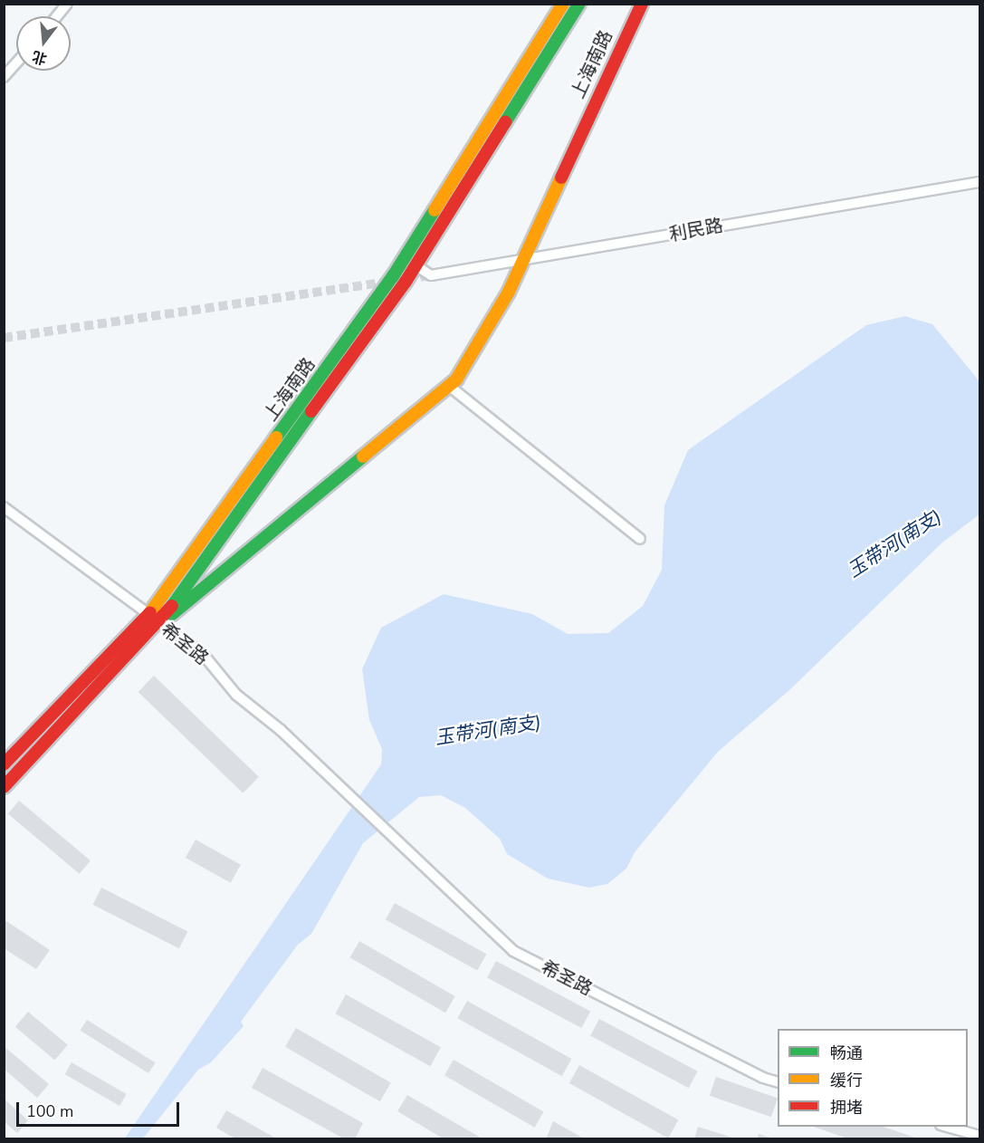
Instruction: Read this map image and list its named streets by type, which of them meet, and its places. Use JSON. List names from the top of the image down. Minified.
{"streets":{"main road":["上海南路"],"street":["利民路","希圣路"]},"crossings":[["上海南路","利民路"],["上海南路","希圣路"]],"water":["玉带河(南支)"],"legend":["畅通","缓行","拥堵"],"scale_bar":"100 m","north":"bottom"}
